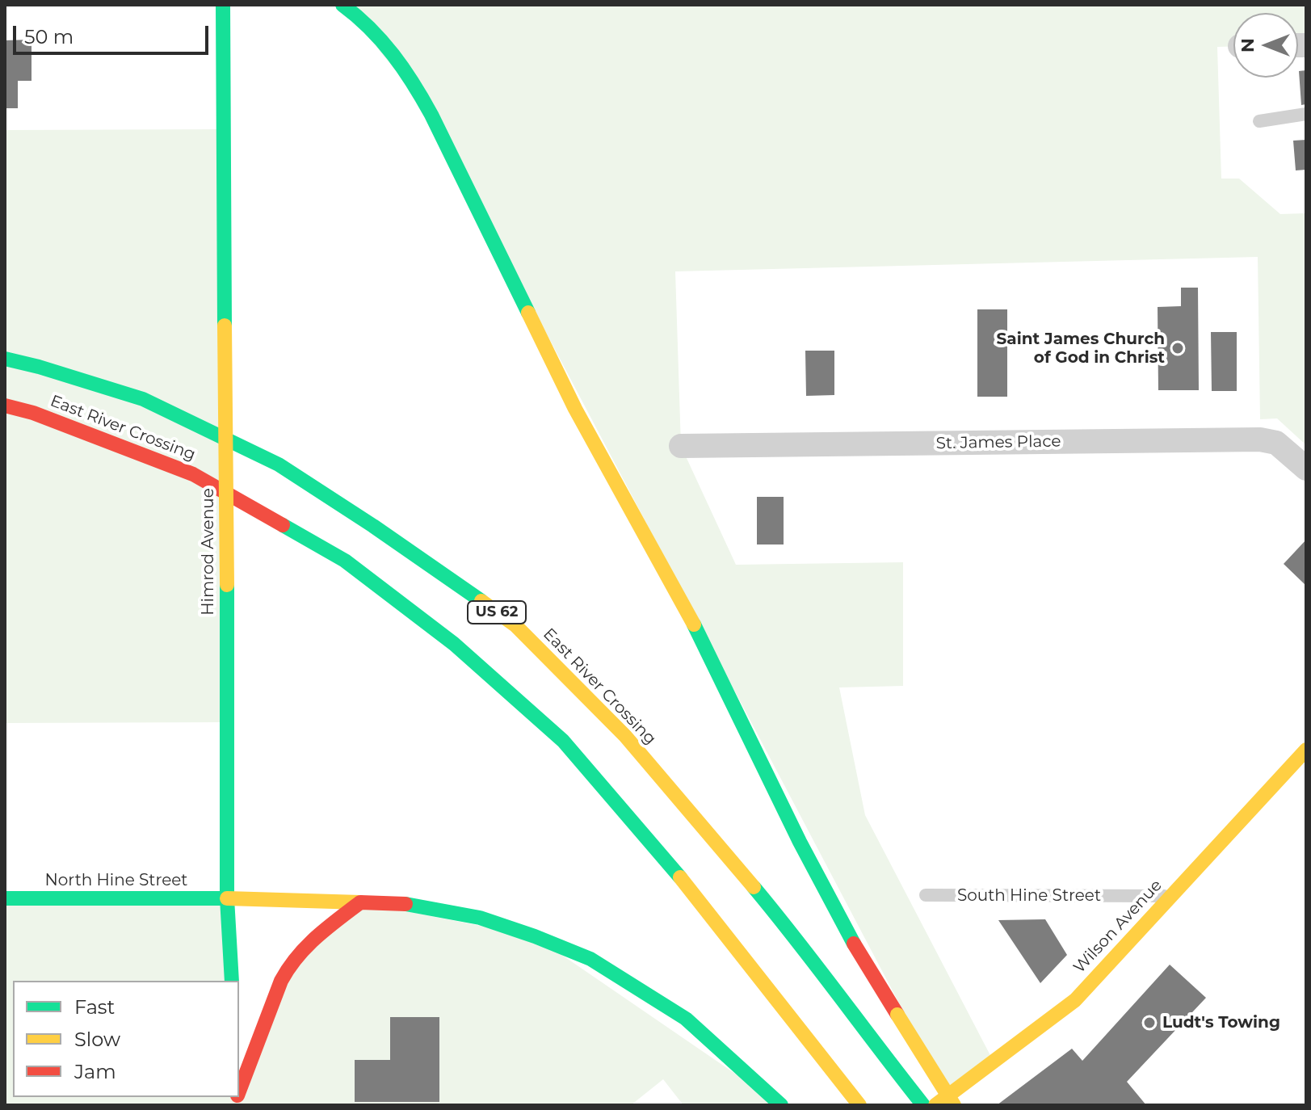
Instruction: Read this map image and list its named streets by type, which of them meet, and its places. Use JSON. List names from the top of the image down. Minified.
{"streets":{"main road":["East River Crossing","Himrod Avenue","US 62","North Hine Street","Wilson Avenue"],"street":["St. James Place"],"lane":["South Hine Street"]},"crossings":[["Himrod Avenue","North Hine Street"],["South Hine Street","Wilson Avenue"]],"places":["Saint James Church of God in Christ","Ludt's Towing"],"legend":["Fast","Slow","Jam"],"scale_bar":"50 m","north":"left"}
